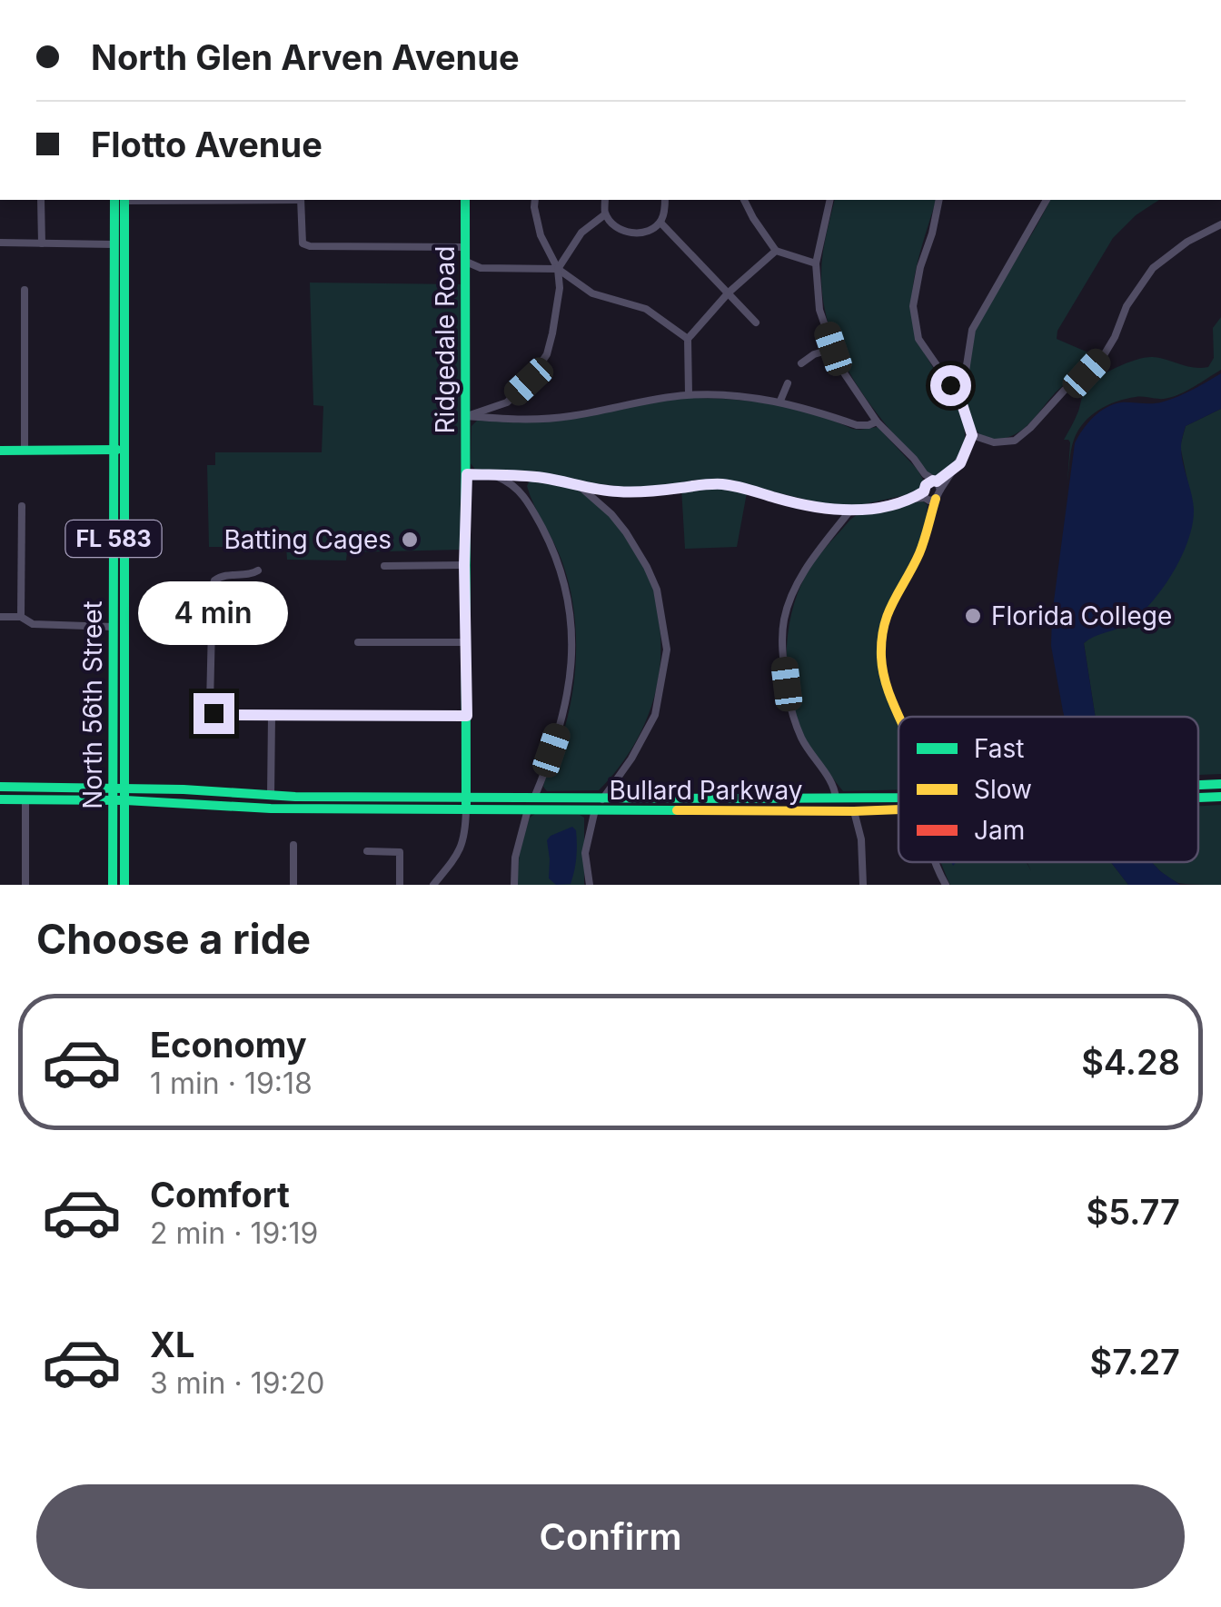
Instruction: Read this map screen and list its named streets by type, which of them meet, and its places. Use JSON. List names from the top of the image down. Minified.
{"streets":{"main road":["Ridgedale Road","FL 583","North 56th Street","Bullard Parkway"]},"crossings":[["Ridgedale Road","Bullard Parkway"],["North 56th Street","Bullard Parkway"]],"places":["Batting Cages","Florida College"],"legend":["Fast","Slow","Jam"],"page":{"banner":["North Glen Arven Avenue","Flotto Avenue"],"bubble":"4 min","heading":"Choose a ride","list":[{"name":"Economy","note":"1 min · 19:18","value":"$4.28"},{"name":"Comfort","note":"2 min · 19:19","value":"$5.77"},{"name":"XL","note":"3 min · 19:20","value":"$7.27"}],"buttons":"Confirm"}}
